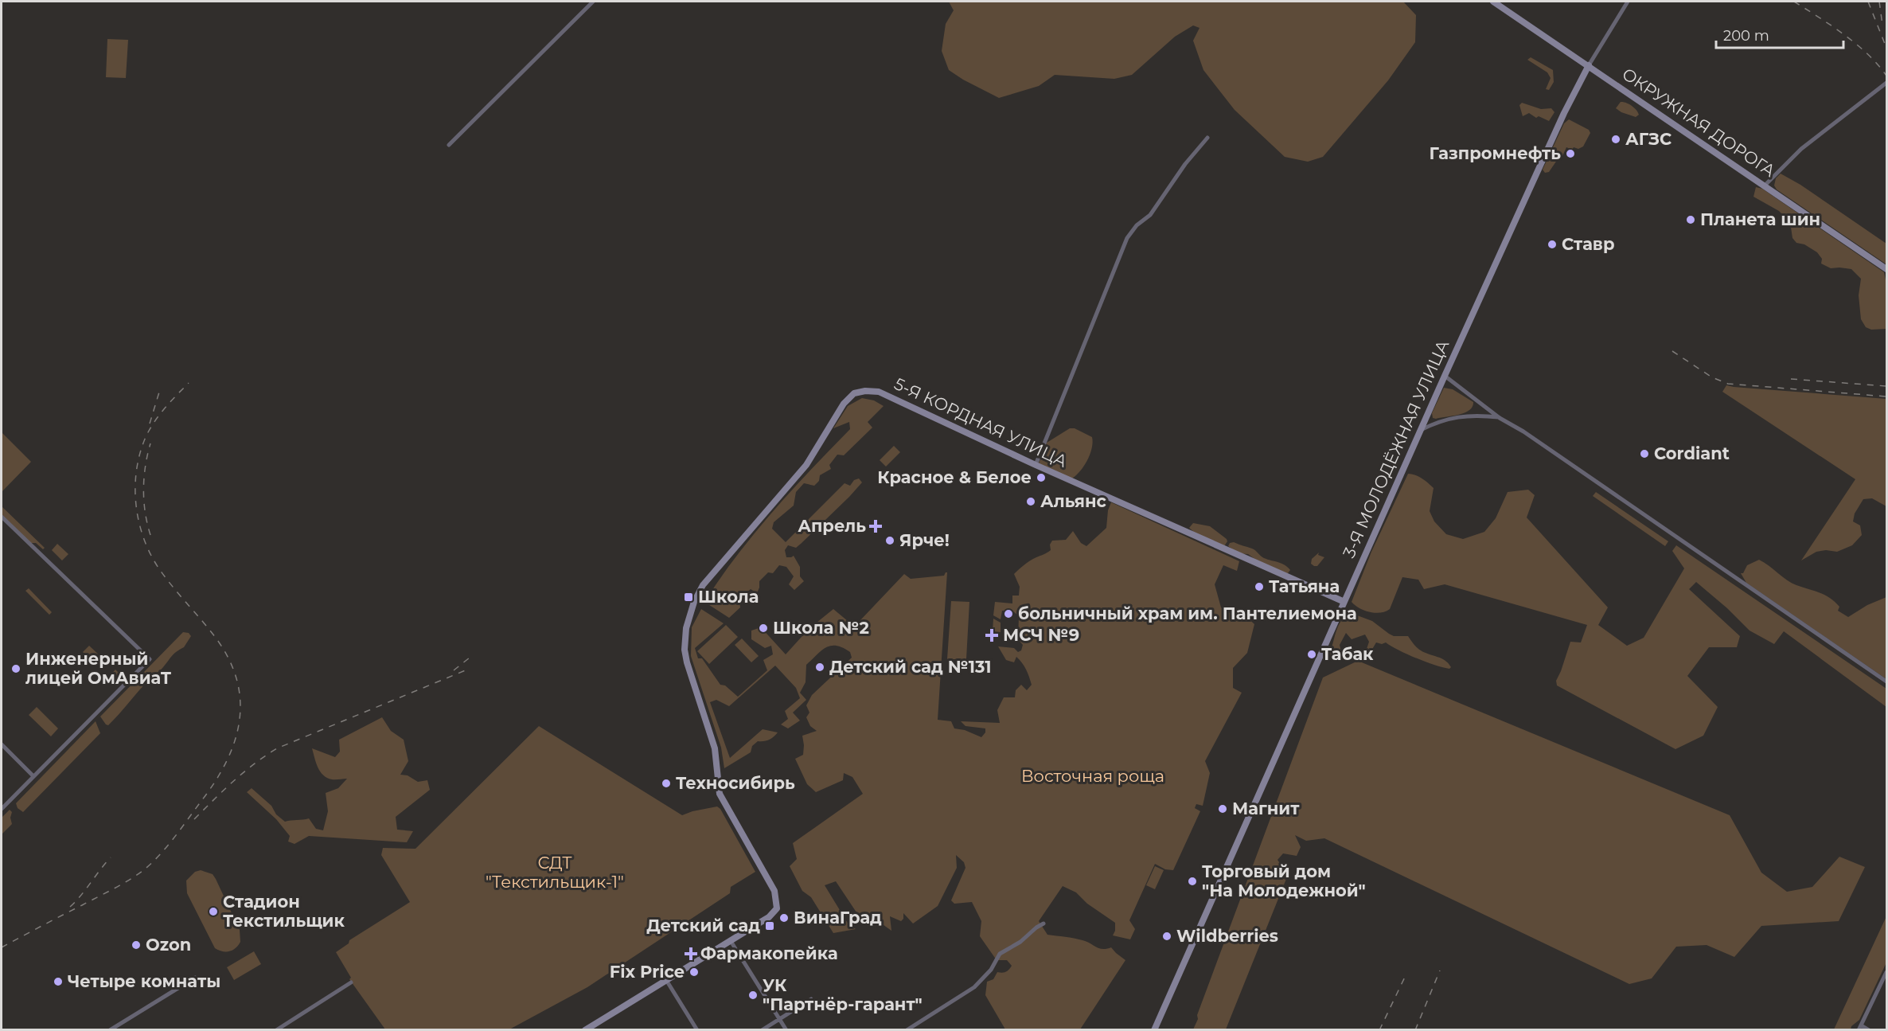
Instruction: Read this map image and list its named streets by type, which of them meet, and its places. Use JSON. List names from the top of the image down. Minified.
{"streets":{"main road":["ОКРУЖНАЯ ДОРОГА","5-Я КОРДНАЯ УЛИЦА","3-Я МОЛОДЁЖНАЯ УЛИЦА"]},"crossings":[["ОКРУЖНАЯ ДОРОГА","3-Я МОЛОДЁЖНАЯ УЛИЦА"],["5-Я КОРДНАЯ УЛИЦА","3-Я МОЛОДЁЖНАЯ УЛИЦА"]],"parks":["Восточная роща","СДТ \"Текстильщик-1\""],"places":{"other":["АГЗС","Газпромнефть","Планета шин","Ставр","Cordiant","Красное & Белое","Альянс","Ярче!","Татьяна","больничный храм им. Пантелиемона","Школа №2","Табак","Детский сад №131","Инженерный лицей ОмАвиаТ","Техносибирь","Магнит","Торговый дом \"На Молодежной\"","Стадион Текстильщик","ВинаГрад","Wildberries","Ozon","Fix Price","Четыре комнаты","УК \"Партнёр-гарант\""],"health":["Апрель","МСЧ №9","Фармакопейка"],"transit":["Школа","Детский сад"]},"scale_bar":"200 m"}
